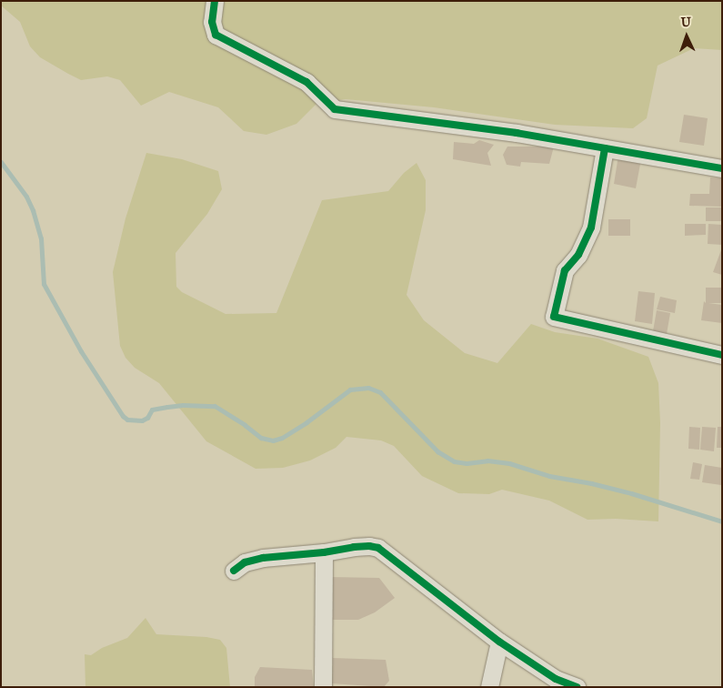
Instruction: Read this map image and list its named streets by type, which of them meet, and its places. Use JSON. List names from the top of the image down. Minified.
{"north":"top"}
